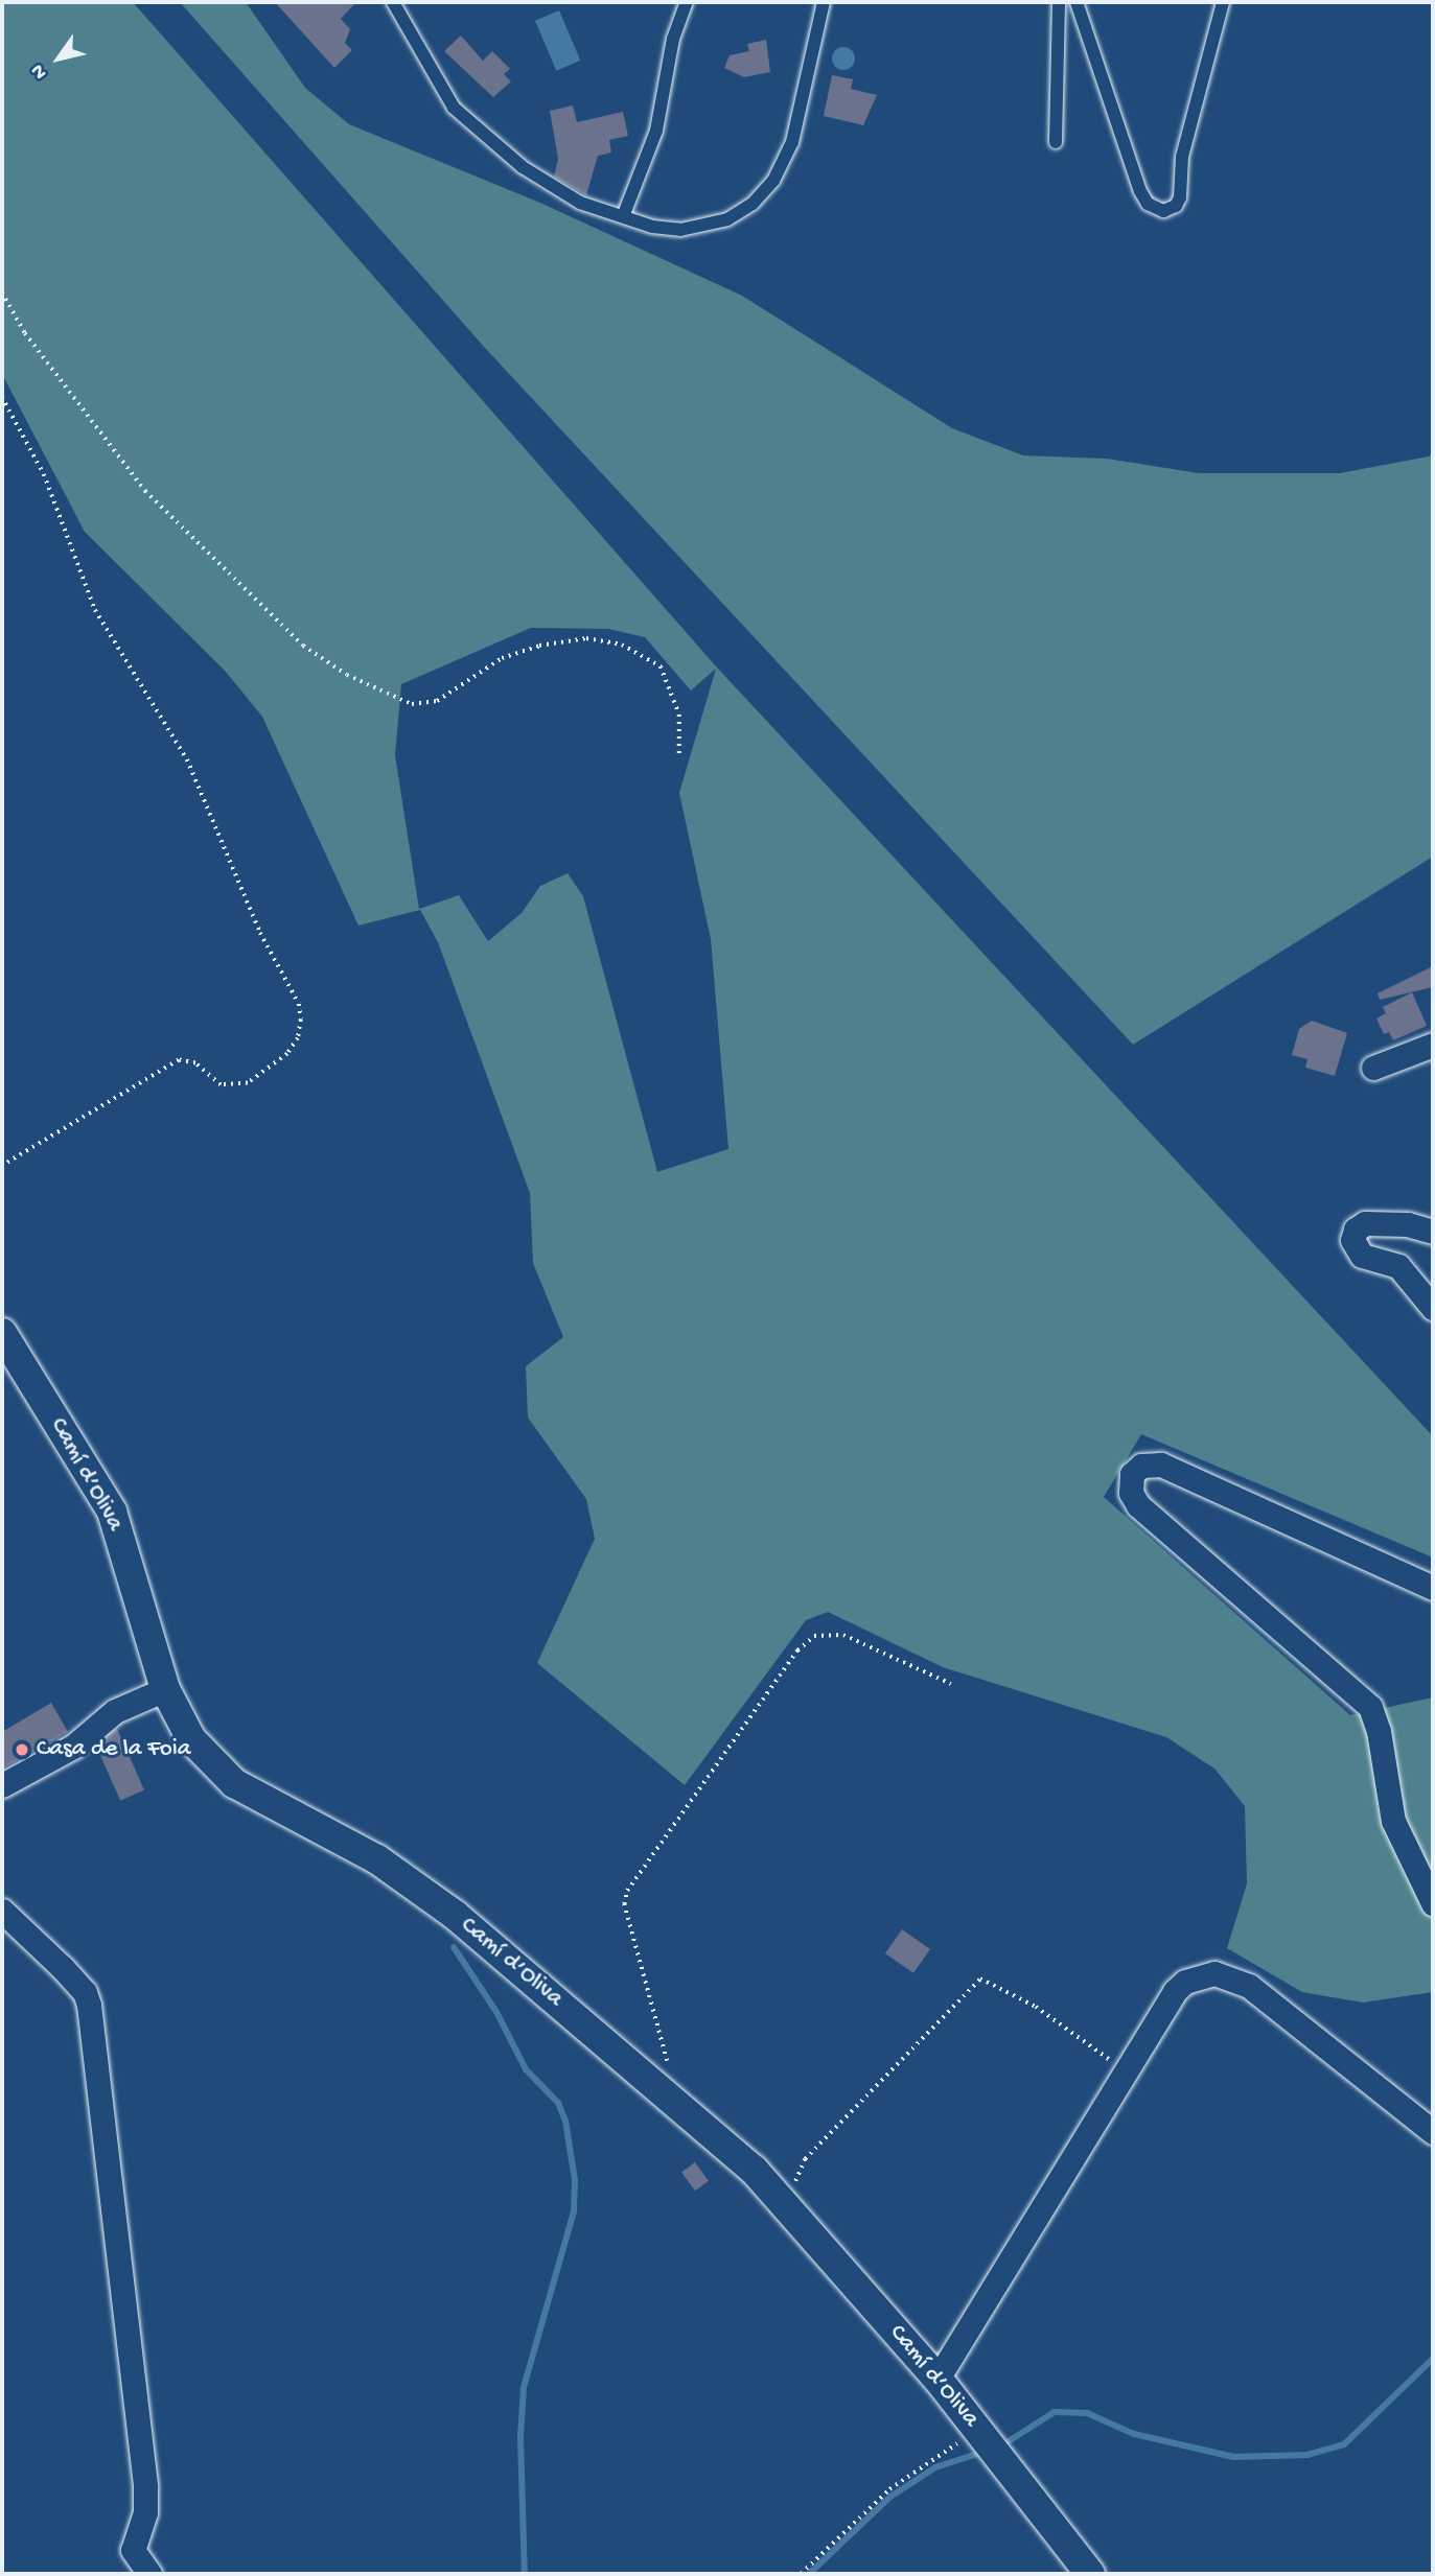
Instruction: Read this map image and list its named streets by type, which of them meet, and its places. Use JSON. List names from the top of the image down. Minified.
{"streets":{"street":["Camí d’Oliva"]},"places":["Casa de la Foia"],"north":"bottom left"}
